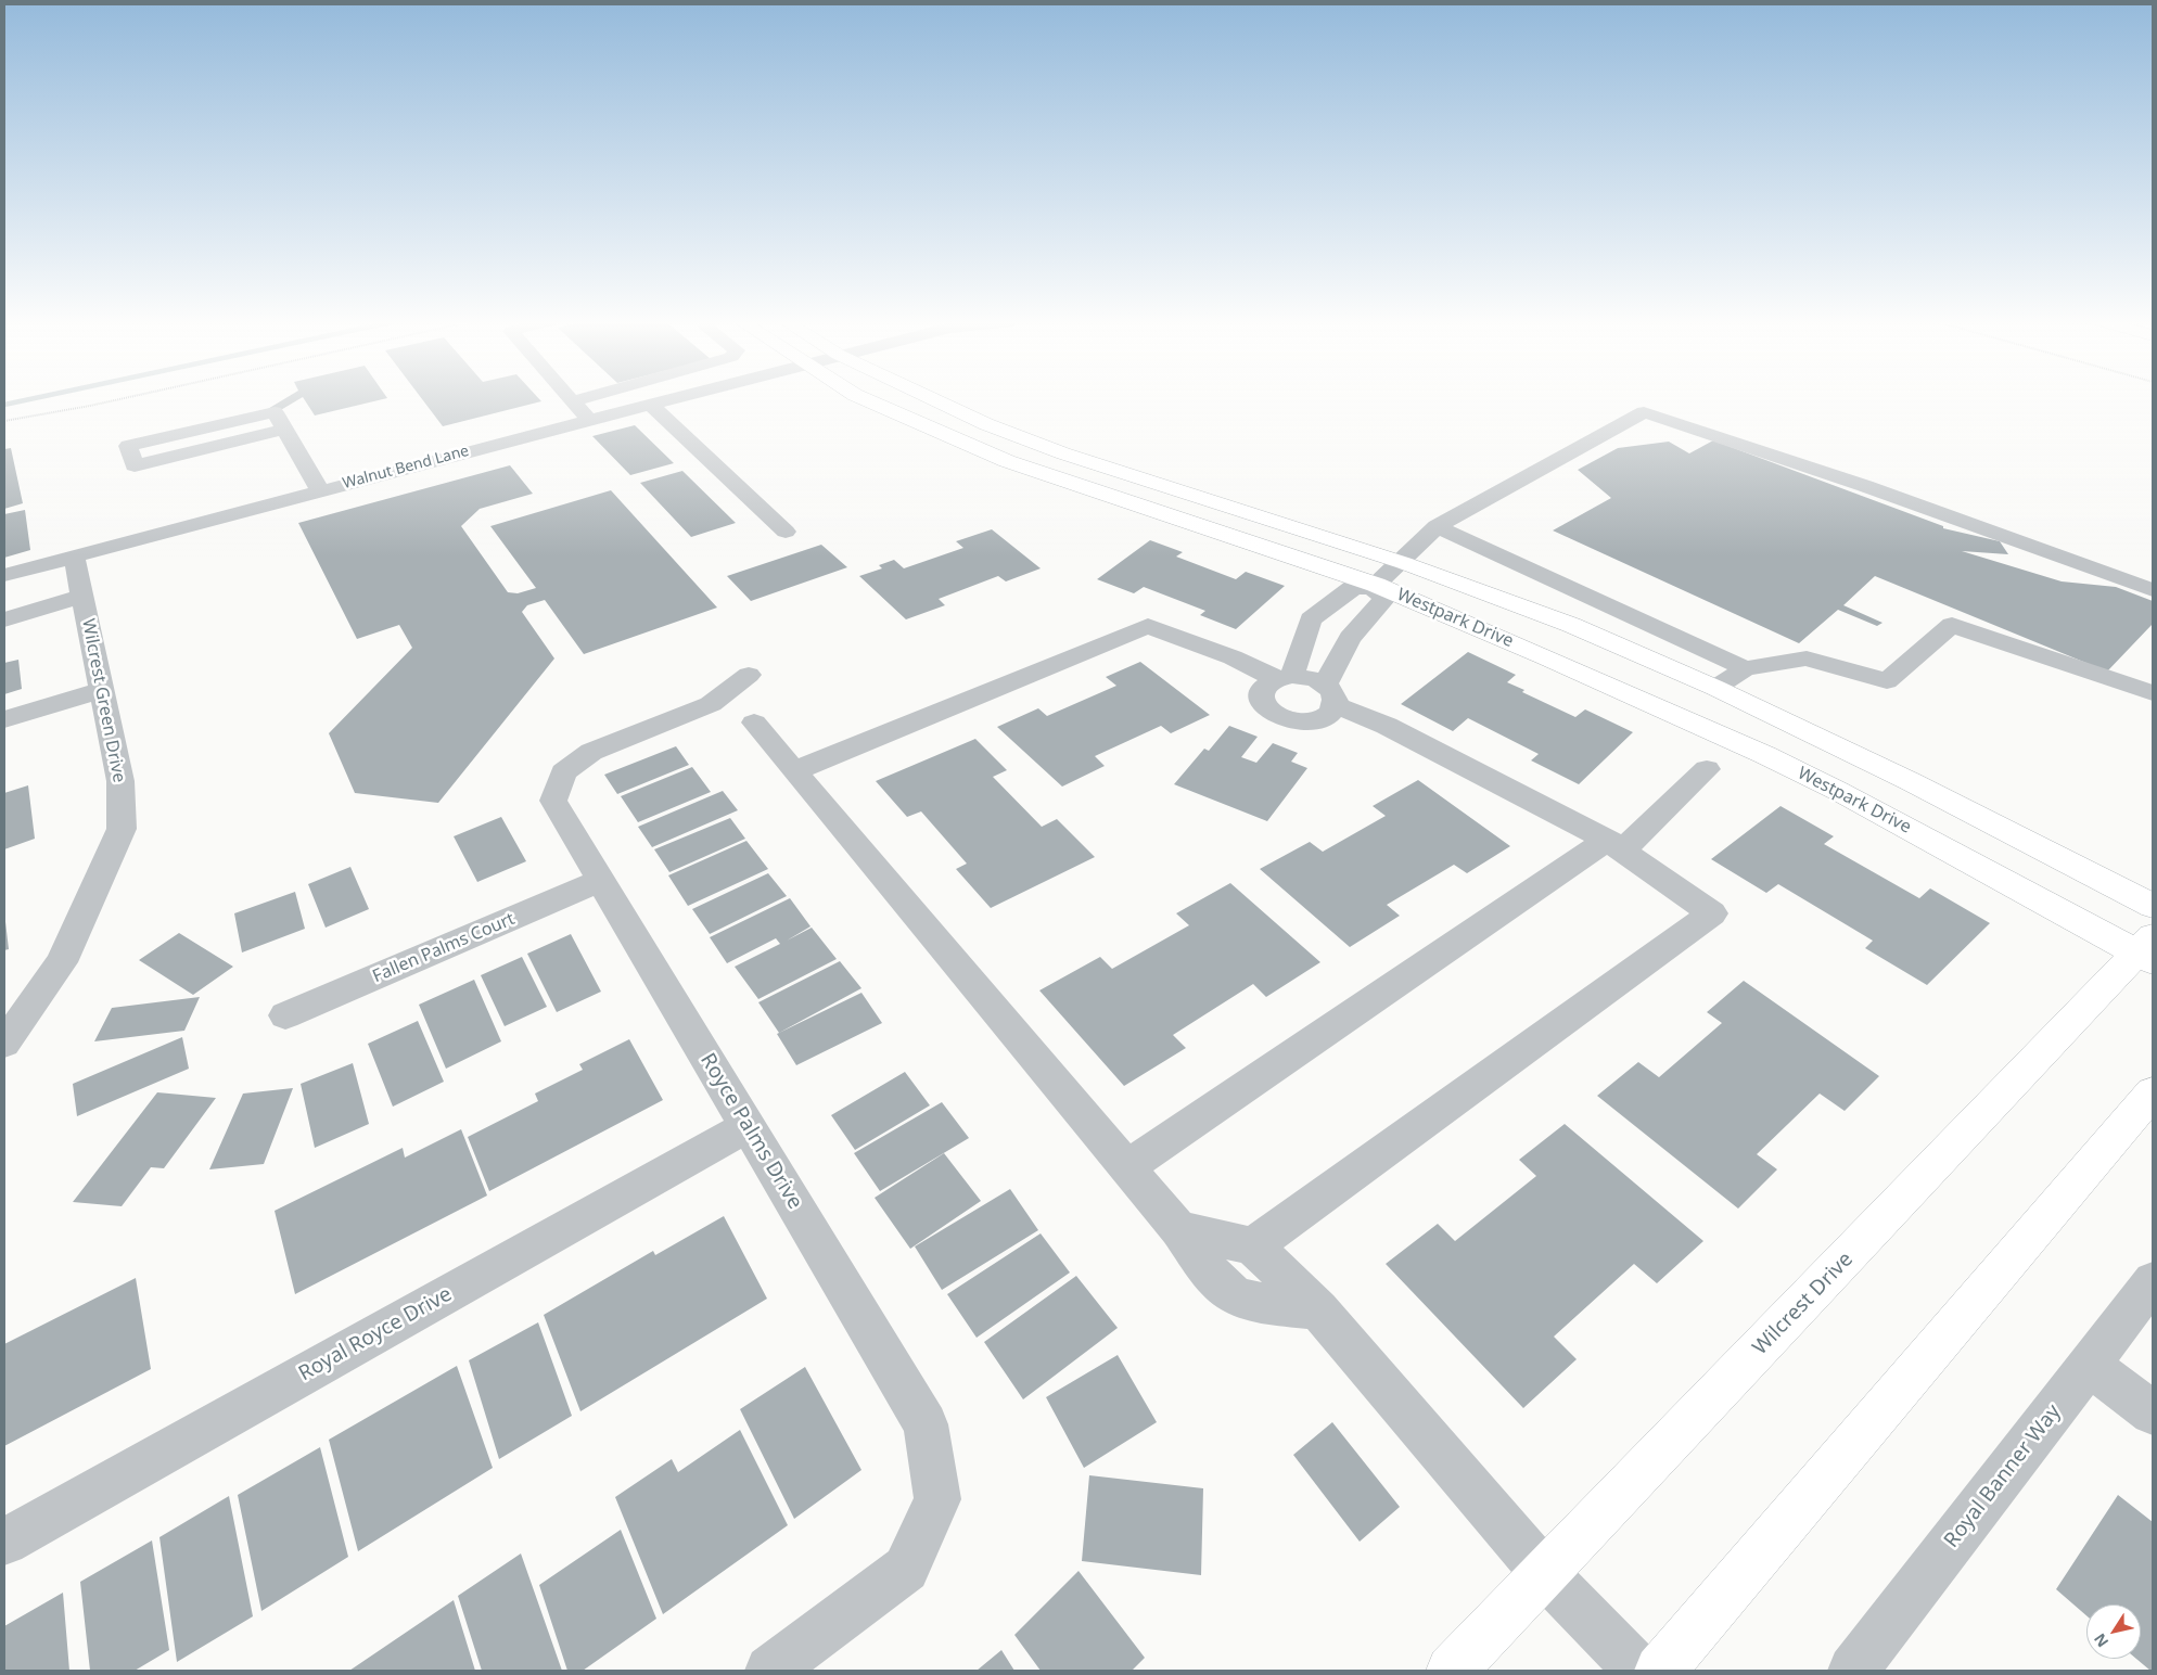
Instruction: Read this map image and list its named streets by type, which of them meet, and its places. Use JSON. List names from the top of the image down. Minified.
{"streets":{"main road":["Westpark Drive","Wilcrest Drive"],"street":["Walnut Bend Lane","Wilcrest Green Drive","Fallen Palms Court","Royce Palms Drive","Royal Royce Drive","Royal Banner Way"]},"crossings":[["Walnut Bend Lane","Wilcrest Green Drive"],["Westpark Drive","Wilcrest Drive"],["Fallen Palms Court","Royce Palms Drive"],["Royce Palms Drive","Royal Royce Drive"]],"north":"bottom left"}
